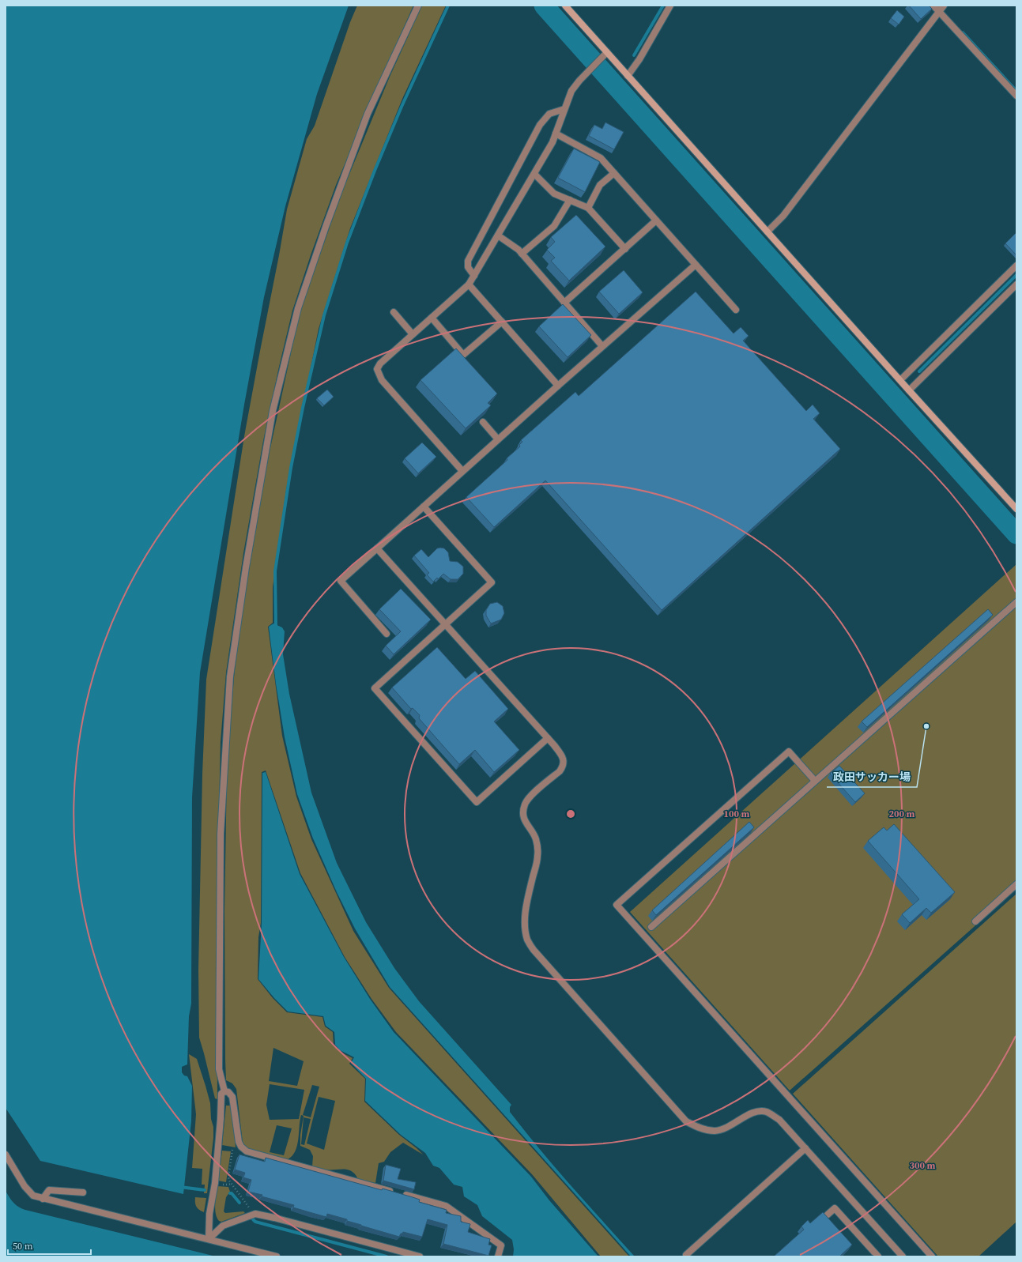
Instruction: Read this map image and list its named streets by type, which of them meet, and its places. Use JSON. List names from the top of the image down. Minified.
{"places":["政田サッカー場"],"scale_bar":"50 m","rings":["100 m","200 m","300 m"]}
